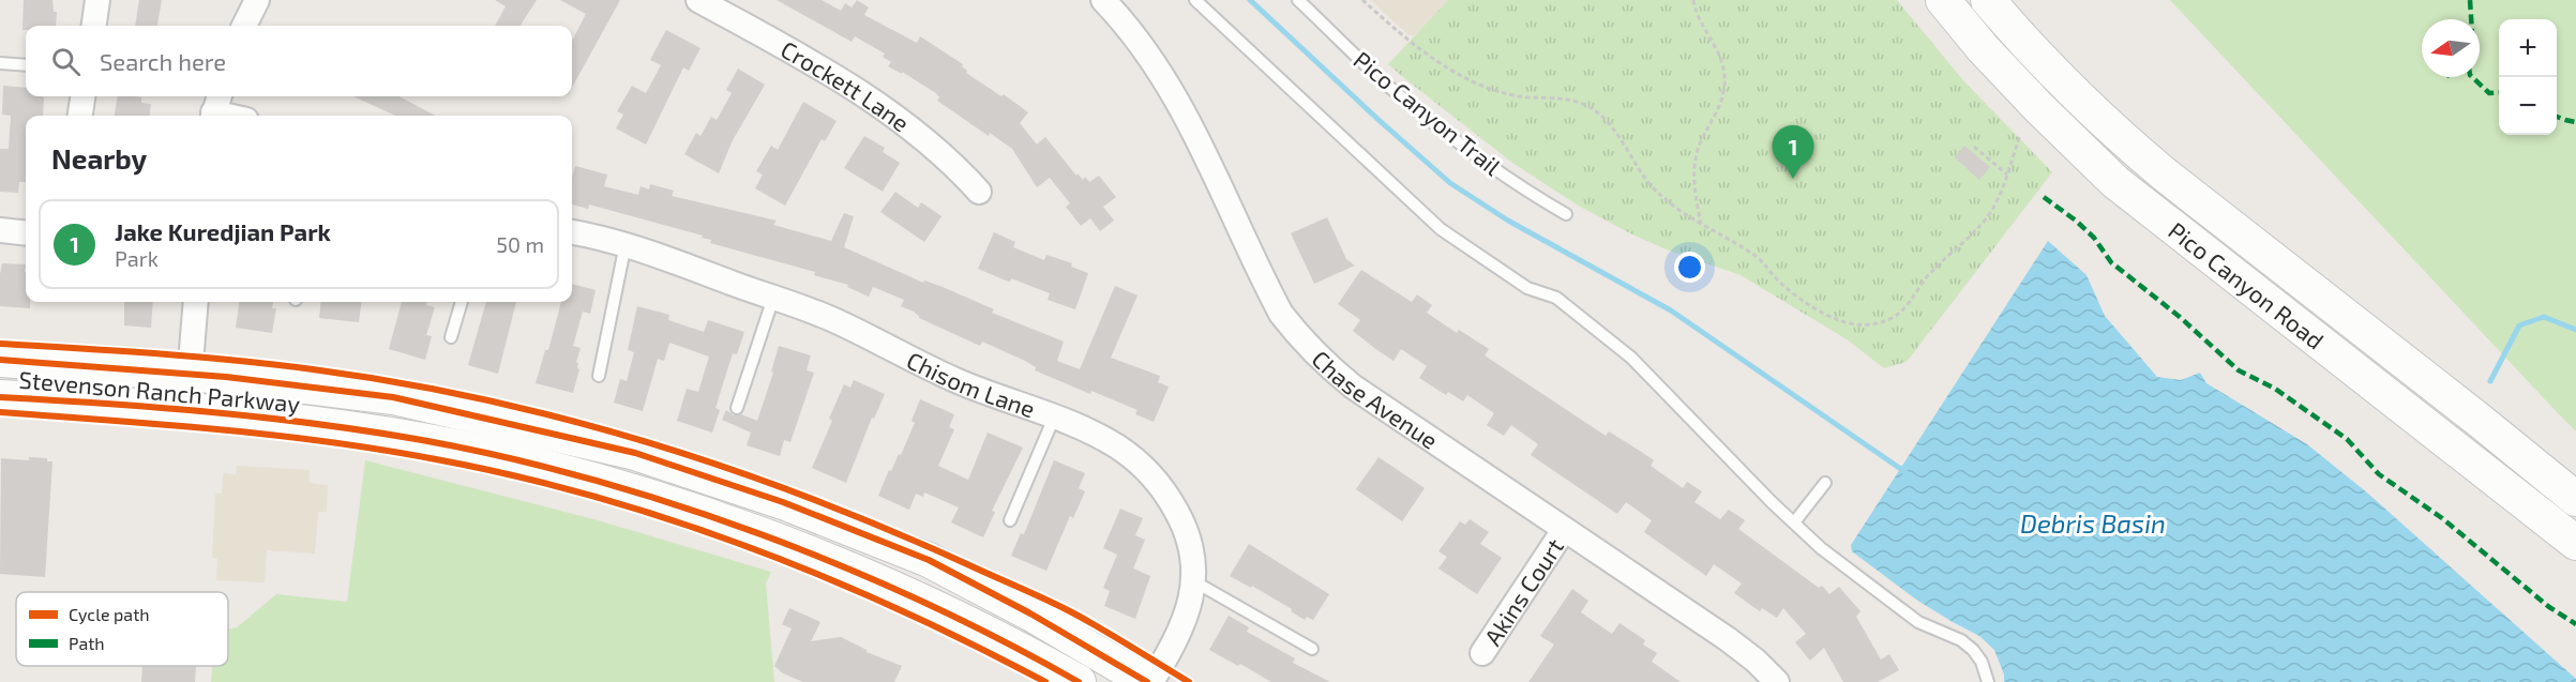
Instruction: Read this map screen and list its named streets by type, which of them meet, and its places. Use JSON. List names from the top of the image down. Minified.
{"streets":{"main road":["Pico Canyon Road","Stevenson Ranch Parkway"],"street":["Crockett Lane","Chisom Lane","Chase Avenue","Akins Court"],"lane":["Pico Canyon Trail"]},"crossings":[["Chisom Lane","Stevenson Ranch Parkway"],["Chase Avenue","Akins Court"]],"water":["Debris Basin"],"legend":["Cycle path","Path"],"north":"left","page":{"map_buttons":["+","−"],"search":"Search here","heading":"Nearby","pins":"1","list":[{"mark":"1","name":"Jake Kuredjian Park","note":"Park","value":"50 m"}]}}
